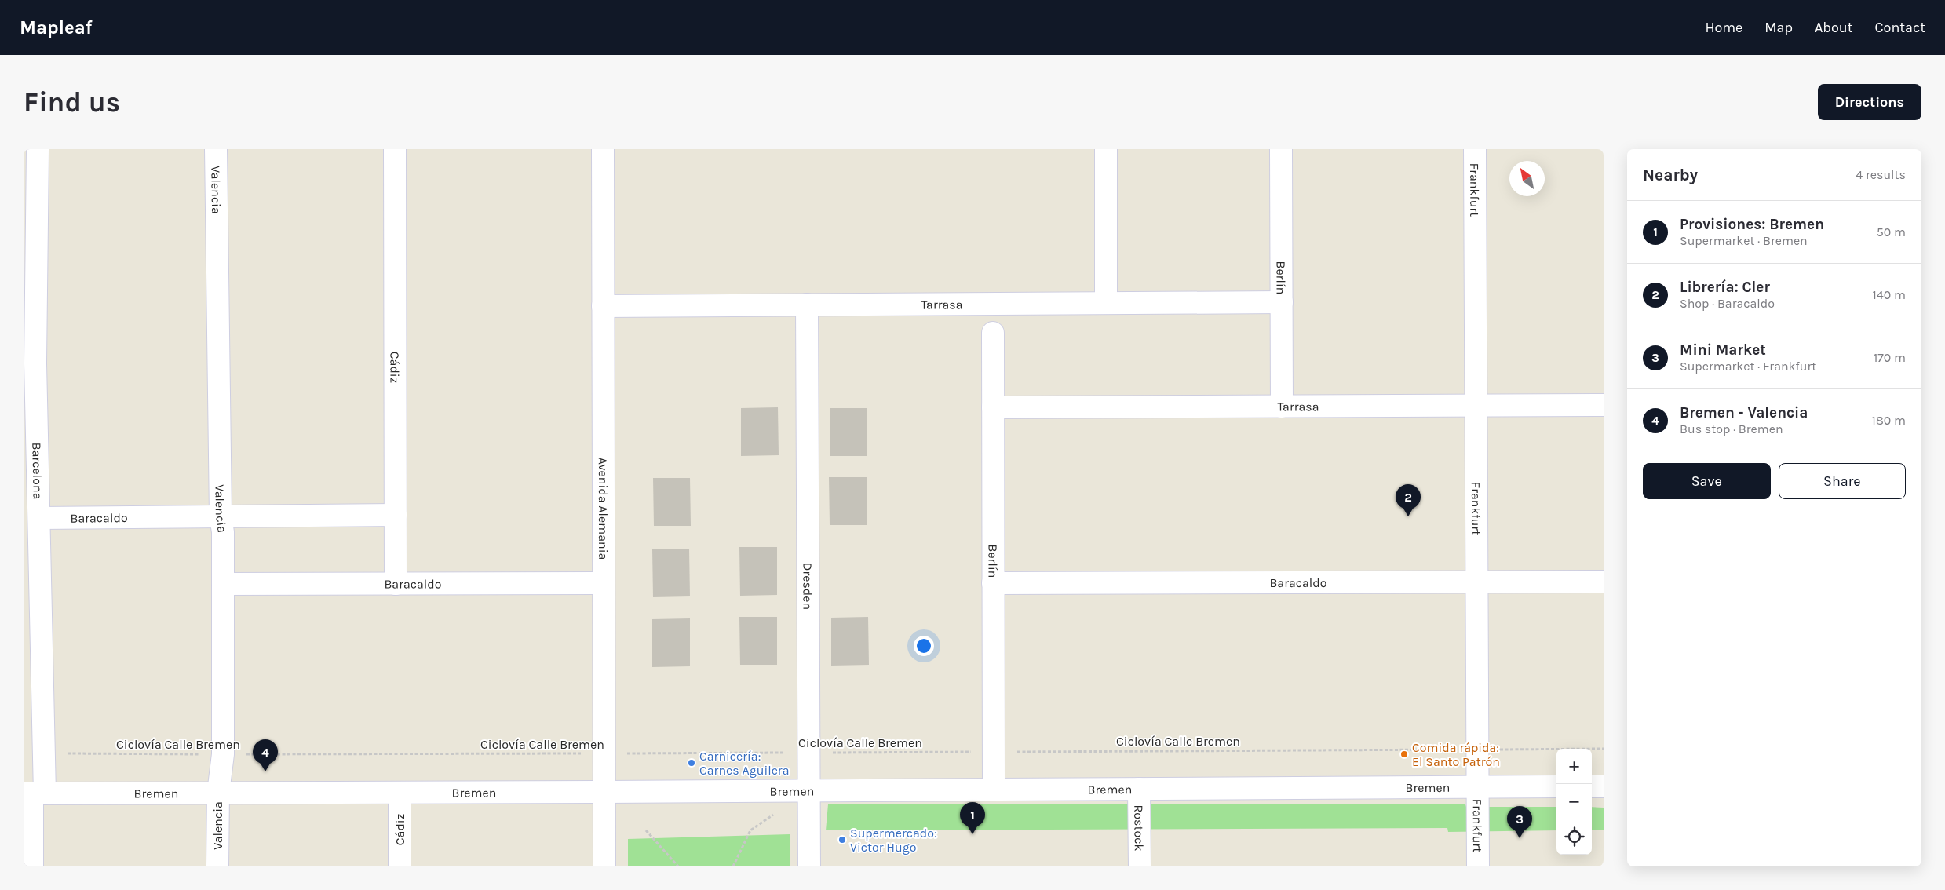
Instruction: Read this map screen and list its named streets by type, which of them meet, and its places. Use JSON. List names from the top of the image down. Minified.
{"streets":{"street":["Valencia","Frankfurt","Berlín","Tarrasa","Cádiz","Barcelona","Avenida Alemania","Baracaldo","Dresden","Bremen","Rostock"],"path":["Ciclovía Calle Bremen"]},"crossings":[["Valencia","Baracaldo"],["Valencia","Ciclovía Calle Bremen"],["Valencia","Bremen"],["Frankfurt","Tarrasa"],["Frankfurt","Baracaldo"],["Frankfurt","Ciclovía Calle Bremen"],["Frankfurt","Bremen"],["Berlín","Tarrasa"],["Berlín","Baracaldo"],["Berlín","Ciclovía Calle Bremen"],["Berlín","Bremen"],["Tarrasa","Avenida Alemania"],["Tarrasa","Dresden"],["Cádiz","Baracaldo"],["Cádiz","Bremen"],["Barcelona","Baracaldo"],["Barcelona","Ciclovía Calle Bremen"],["Barcelona","Bremen"],["Avenida Alemania","Baracaldo"],["Avenida Alemania","Ciclovía Calle Bremen"],["Avenida Alemania","Bremen"],["Dresden","Ciclovía Calle Bremen"],["Dresden","Bremen"],["Bremen","Rostock"]],"places":["Comida rápida: El Santo Patrón","Carnicería: Carnes Aguilera","Supermercado: Victor Hugo"],"north":"top left","page":{"header":"Mapleaf","nav":["Home","Map","About","Contact"],"buttons":["Directions",["Save","Share"]],"title":"Find us","heading":["Nearby","4 results"],"list":[{"mark":"1","name":"Provisiones: Bremen","note":"Supermarket · Bremen","value":"50 m"},{"mark":"2","name":"Librería: Cler","note":"Shop · Baracaldo","value":"140 m"},{"mark":"3","name":"Mini Market","note":"Supermarket · Frankfurt","value":"170 m"},{"mark":"4","name":"Bremen - Valencia","note":"Bus stop · Bremen","value":"180 m"}],"pins":["2","4","1","3"],"map_buttons":["+","−"]}}
